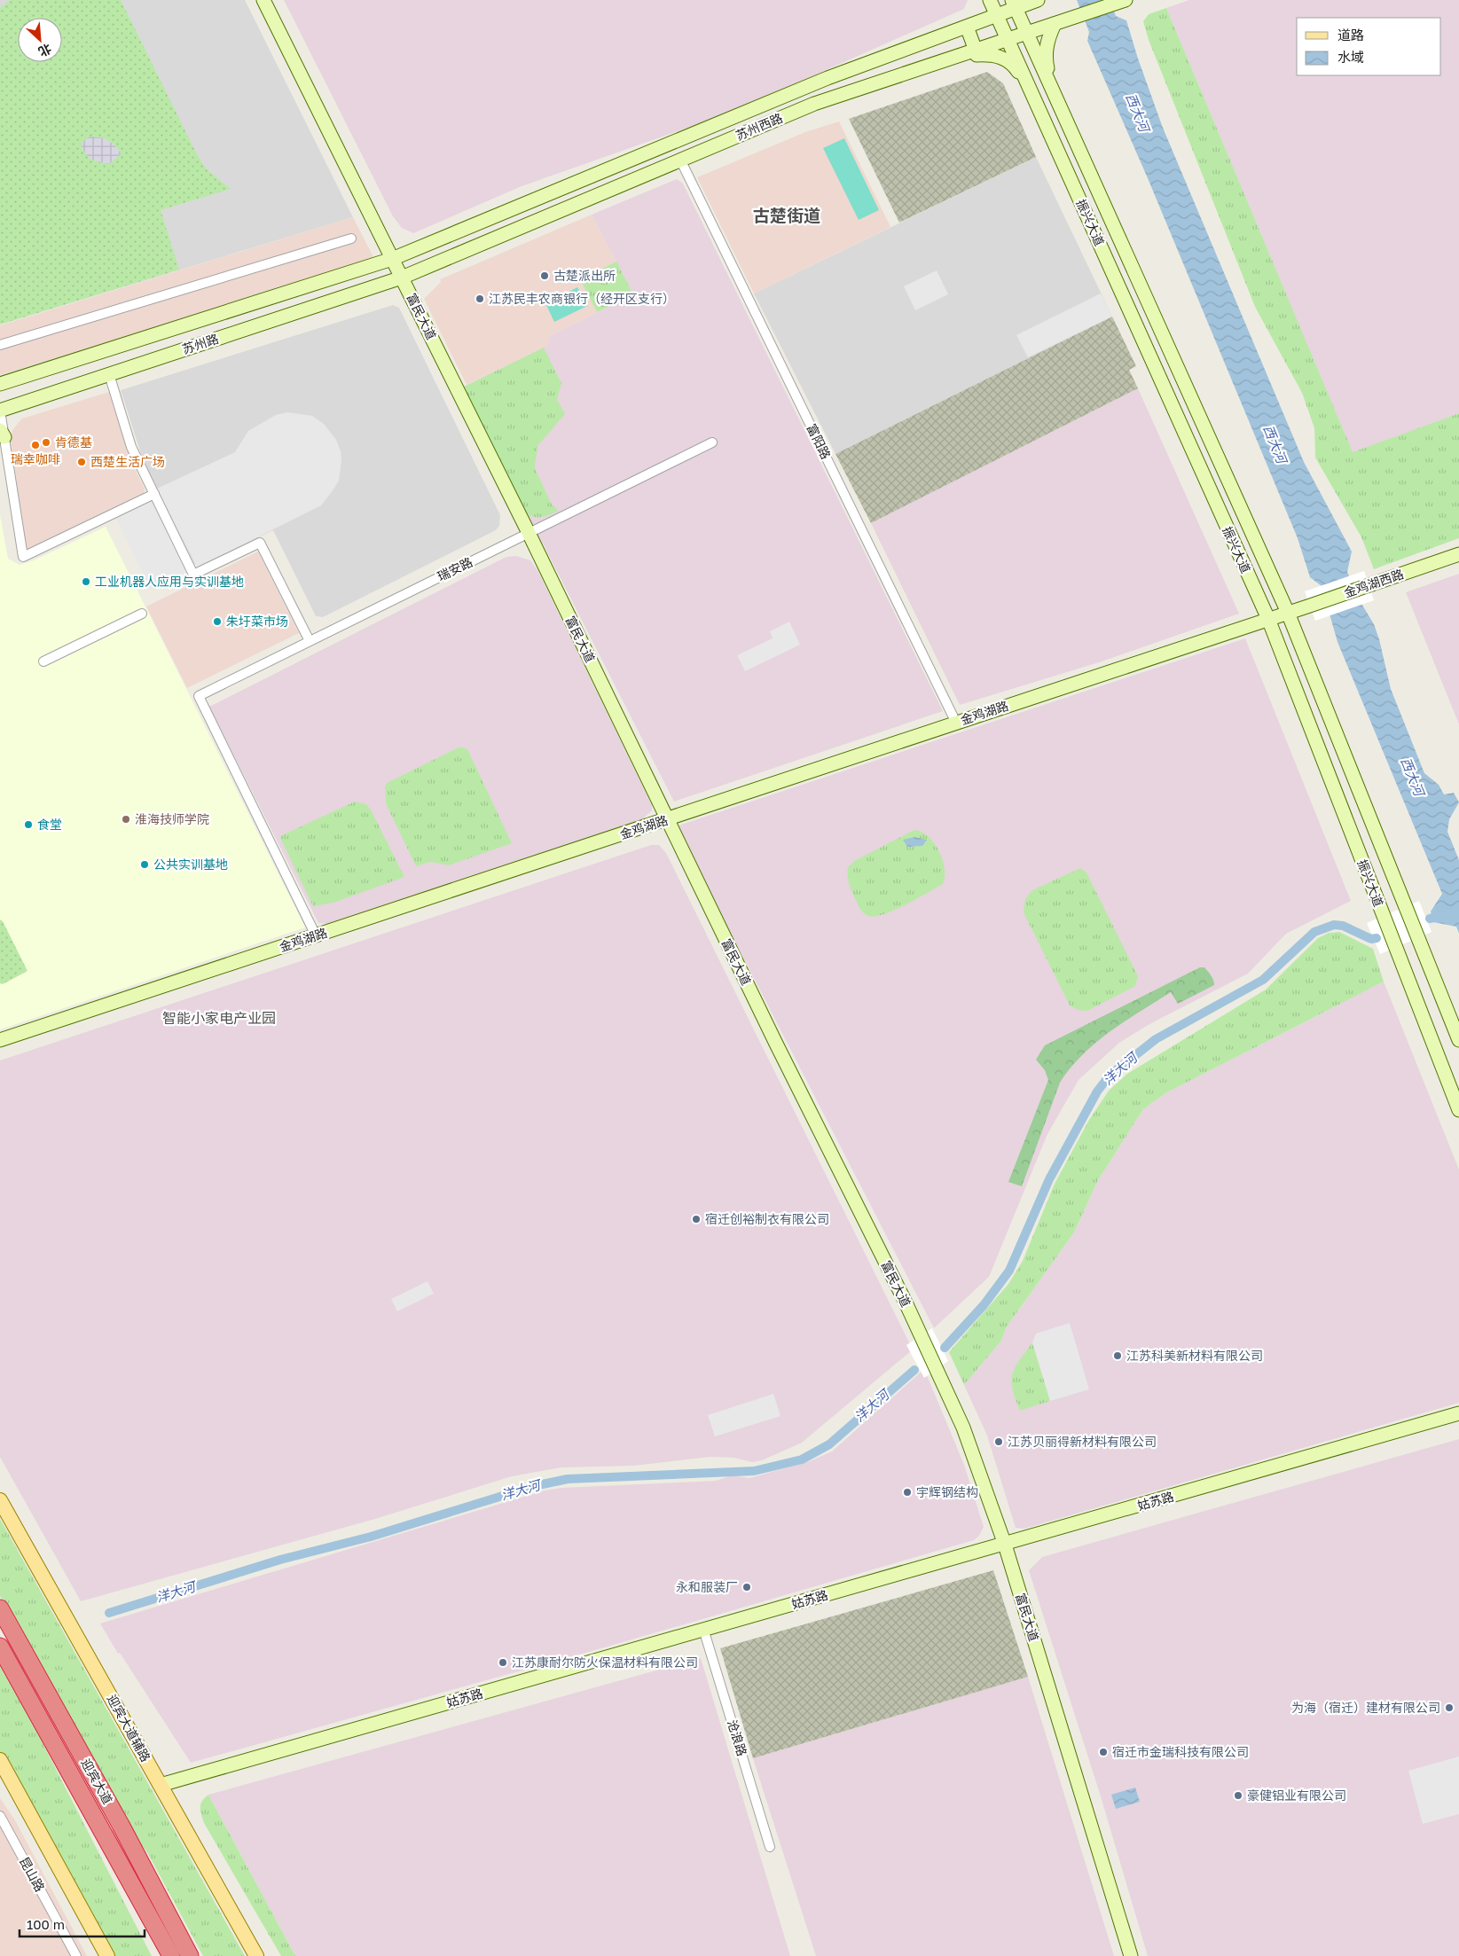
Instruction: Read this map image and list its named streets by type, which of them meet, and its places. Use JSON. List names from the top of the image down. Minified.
{"streets":{"highway":["迎宾大道"],"main road":["迎宾大道辅路"],"street":["苏州西路","振兴大道","富民大道","苏州路","富阳路","瑞安路","金鸡湖西路","金鸡湖路","姑苏路","沧浪路","昆山路"]},"crossings":[["苏州西路","振兴大道"],["苏州西路","富民大道"],["苏州西路","苏州路"],["苏州西路","富阳路"],["振兴大道","金鸡湖西路"],["振兴大道","金鸡湖路"],["富民大道","苏州路"],["富民大道","瑞安路"],["富民大道","金鸡湖路"],["富民大道","姑苏路"],["富阳路","金鸡湖路"],["瑞安路","金鸡湖路"],["金鸡湖西路","金鸡湖路"],["姑苏路","迎宾大道辅路"],["姑苏路","沧浪路"]],"districts":["古楚街道","智能小家电产业园"],"water":["西大河","洋大河"],"places":["古楚派出所","江苏民丰农商银行（经开区支行）","肯德基","瑞幸咖啡","西楚生活广场","工业机器人应用与实训基地","朱圩菜市场","淮海技师学院","食堂","公共实训基地","宿迁创裕制衣有限公司","江苏科美新材料有限公司","江苏贝丽得新材料有限公司","宇辉钢结构","永和服装厂","江苏康耐尔防火保温材料有限公司","为海（宿迁）建材有限公司","宿迁市金瑞科技有限公司","豪健铝业有限公司"],"legend":["道路","水域"],"scale_bar":"100 m","north":"bottom right"}
